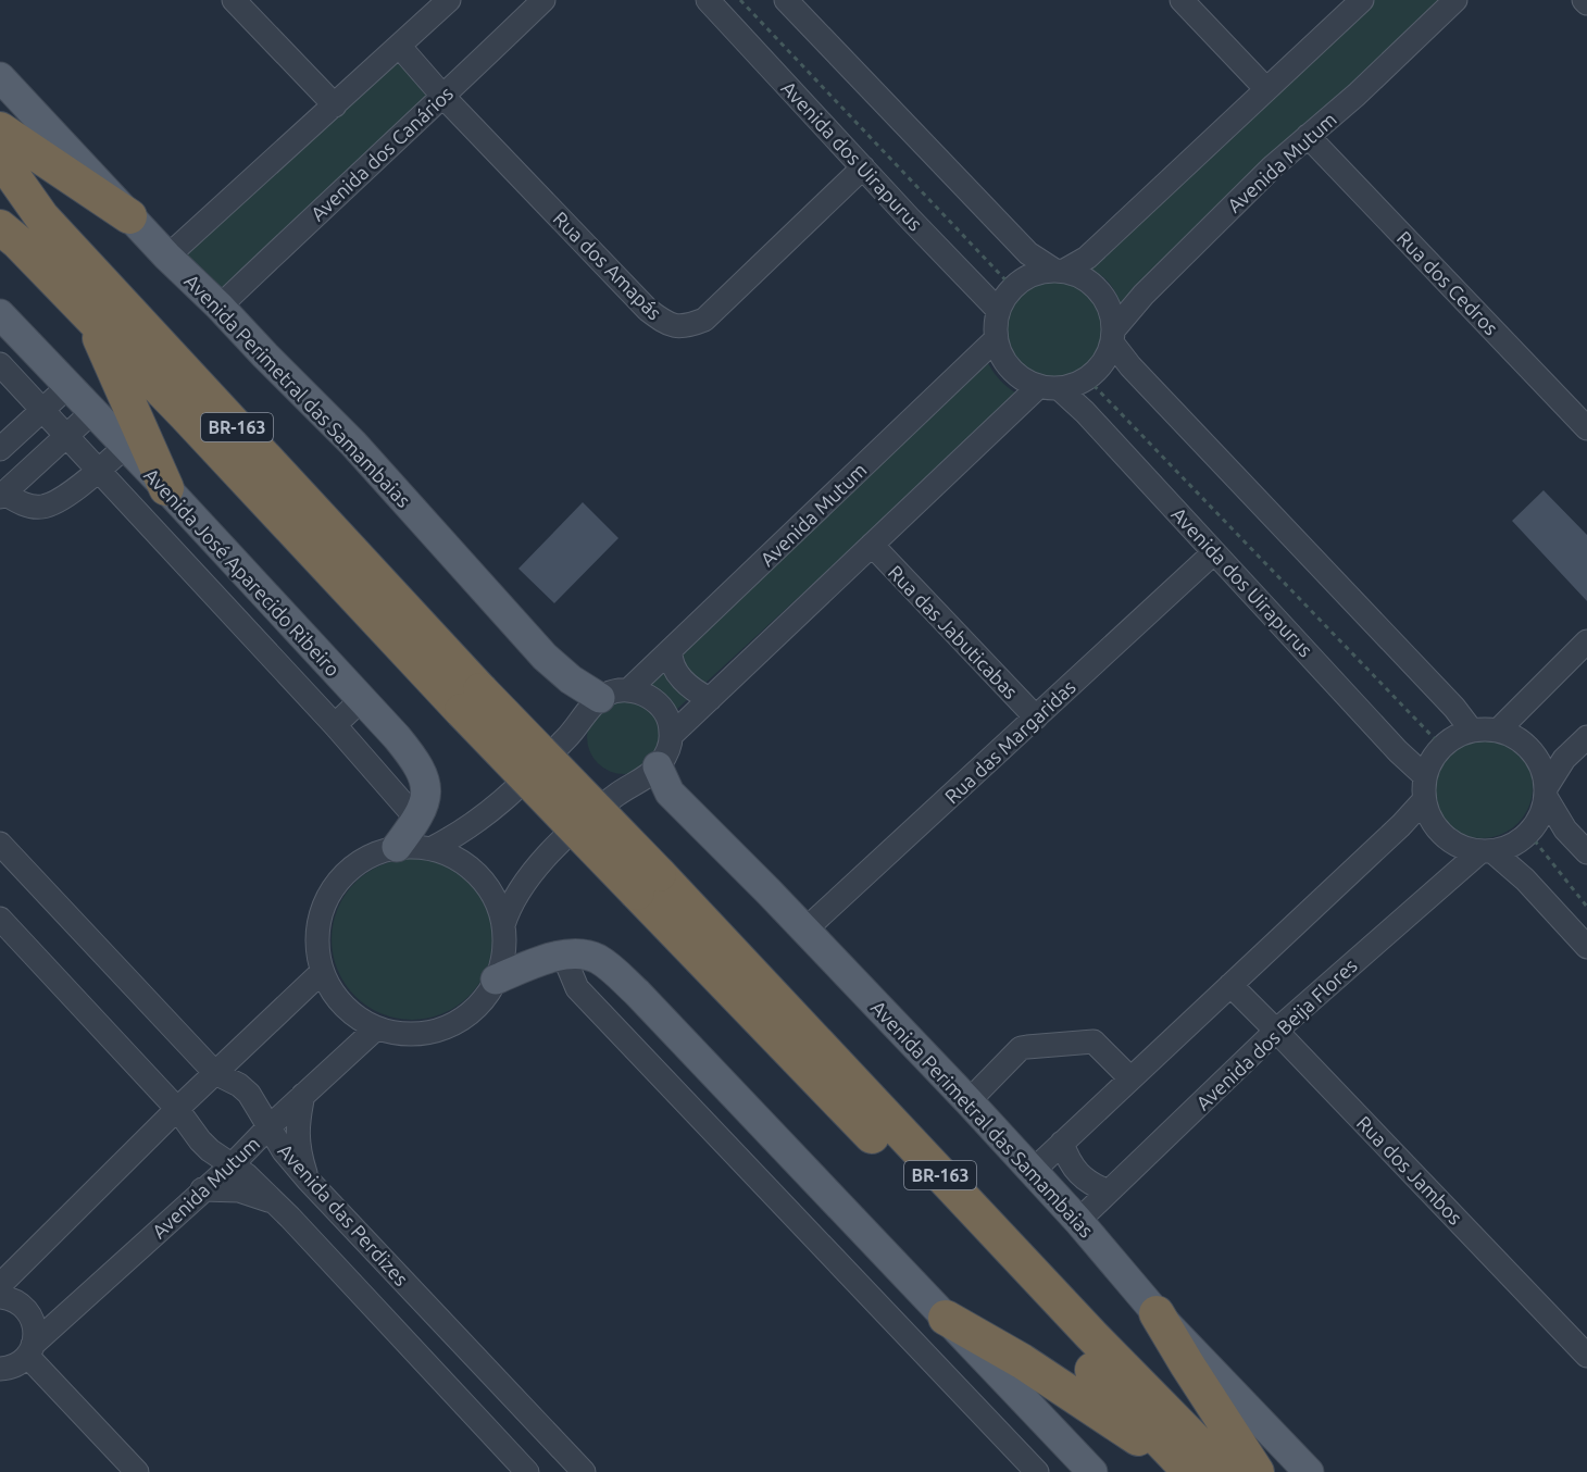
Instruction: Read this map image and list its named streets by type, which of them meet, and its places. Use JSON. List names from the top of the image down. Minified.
{"streets":{"highway":["BR-163"],"main road":["Avenida Perimetral das Samambaias","Avenida José Aparecido Ribeiro"],"street":["Avenida dos Canários","Avenida dos Uirapurus","Avenida Mutum","Rua dos Amapás","Rua dos Cedros","Rua das Jabuticabas","Rua das Margaridas","Avenida dos Beija Flores","Rua dos Jambos","Avenida das Perdizes"]},"crossings":[["Avenida dos Canários","Rua dos Amapás"],["Avenida dos Canários","Avenida Perimetral das Samambaias"],["Avenida dos Uirapurus","Avenida Mutum"],["Avenida dos Uirapurus","Rua dos Amapás"],["Avenida dos Uirapurus","Rua das Margaridas"],["Avenida dos Uirapurus","Avenida dos Beija Flores"],["Avenida Mutum","Rua dos Cedros"],["Avenida Mutum","Avenida José Aparecido Ribeiro"],["Avenida Mutum","Avenida das Perdizes"],["Avenida Perimetral das Samambaias","Rua das Margaridas"],["Avenida Perimetral das Samambaias","Avenida dos Beija Flores"],["Rua das Jabuticabas","Rua das Margaridas"],["Avenida dos Beija Flores","Rua dos Jambos"]]}
